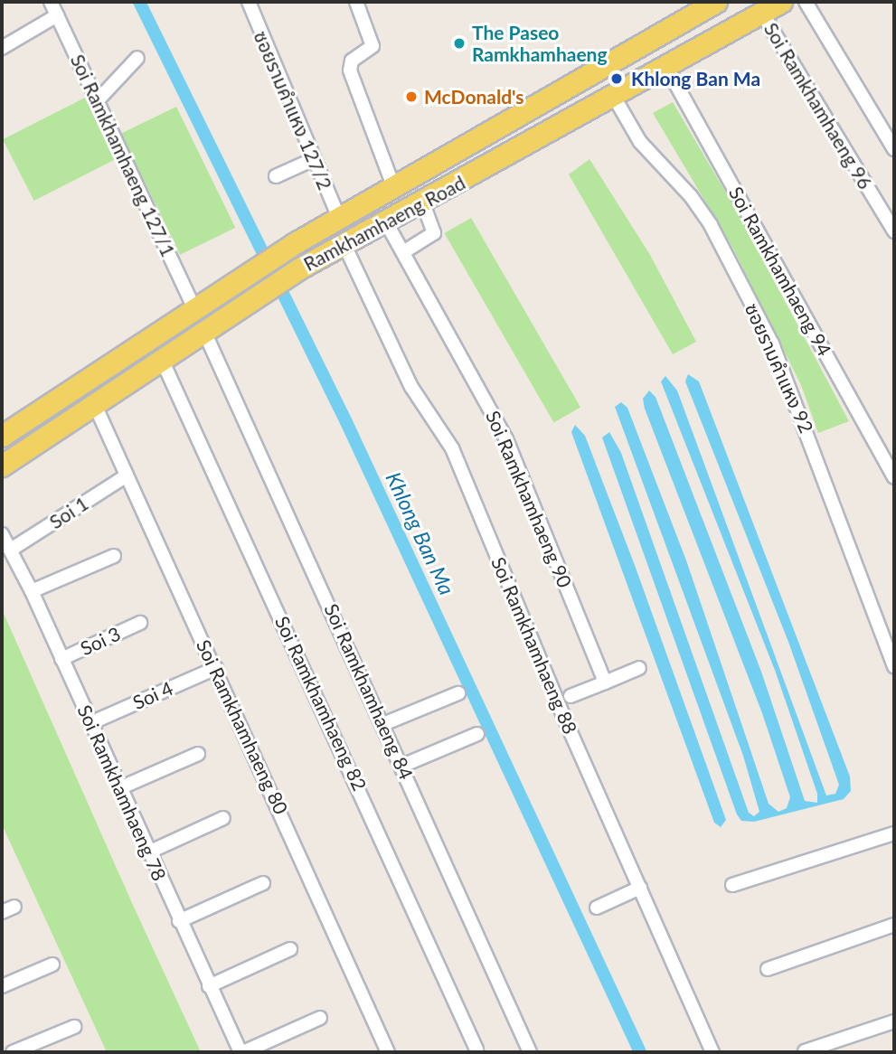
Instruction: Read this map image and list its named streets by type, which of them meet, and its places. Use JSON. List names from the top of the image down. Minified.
{"streets":{"main road":["Ramkhamhaeng Road"],"street":["Soi Ramkhamhaeng 96","ซอยรามคำแหง 127/2","Soi Ramkhamhaeng 127/1","Soi Ramkhamhaeng 94","ซอยรามคําแหง 92","Soi Ramkhamhaeng 90","Soi 1","Soi 3","Soi Ramkhamhaeng 88","Soi Ramkhamhaeng 84","Soi 4","Soi Ramkhamhaeng 82","Soi Ramkhamhaeng 80","Soi Ramkhamhaeng 78"]},"crossings":[["Soi Ramkhamhaeng 96","Ramkhamhaeng Road"],["ซอยรามคำแหง 127/2","Ramkhamhaeng Road"],["Soi Ramkhamhaeng 127/1","Ramkhamhaeng Road"],["Ramkhamhaeng Road","Soi Ramkhamhaeng 94"],["Ramkhamhaeng Road","ซอยรามคําแหง 92"],["Ramkhamhaeng Road","Soi Ramkhamhaeng 90"],["Ramkhamhaeng Road","Soi Ramkhamhaeng 88"],["Ramkhamhaeng Road","Soi Ramkhamhaeng 84"],["Ramkhamhaeng Road","Soi Ramkhamhaeng 82"],["Ramkhamhaeng Road","Soi Ramkhamhaeng 80"],["Soi 1","Soi Ramkhamhaeng 80"],["Soi 1","Soi Ramkhamhaeng 78"],["Soi 3","Soi Ramkhamhaeng 78"],["Soi 4","Soi Ramkhamhaeng 80"],["Soi 4","Soi Ramkhamhaeng 78"]],"water":["Khlong Ban Ma"],"places":["The Paseo Ramkhamhaeng","Khlong Ban Ma","McDonald's"]}
